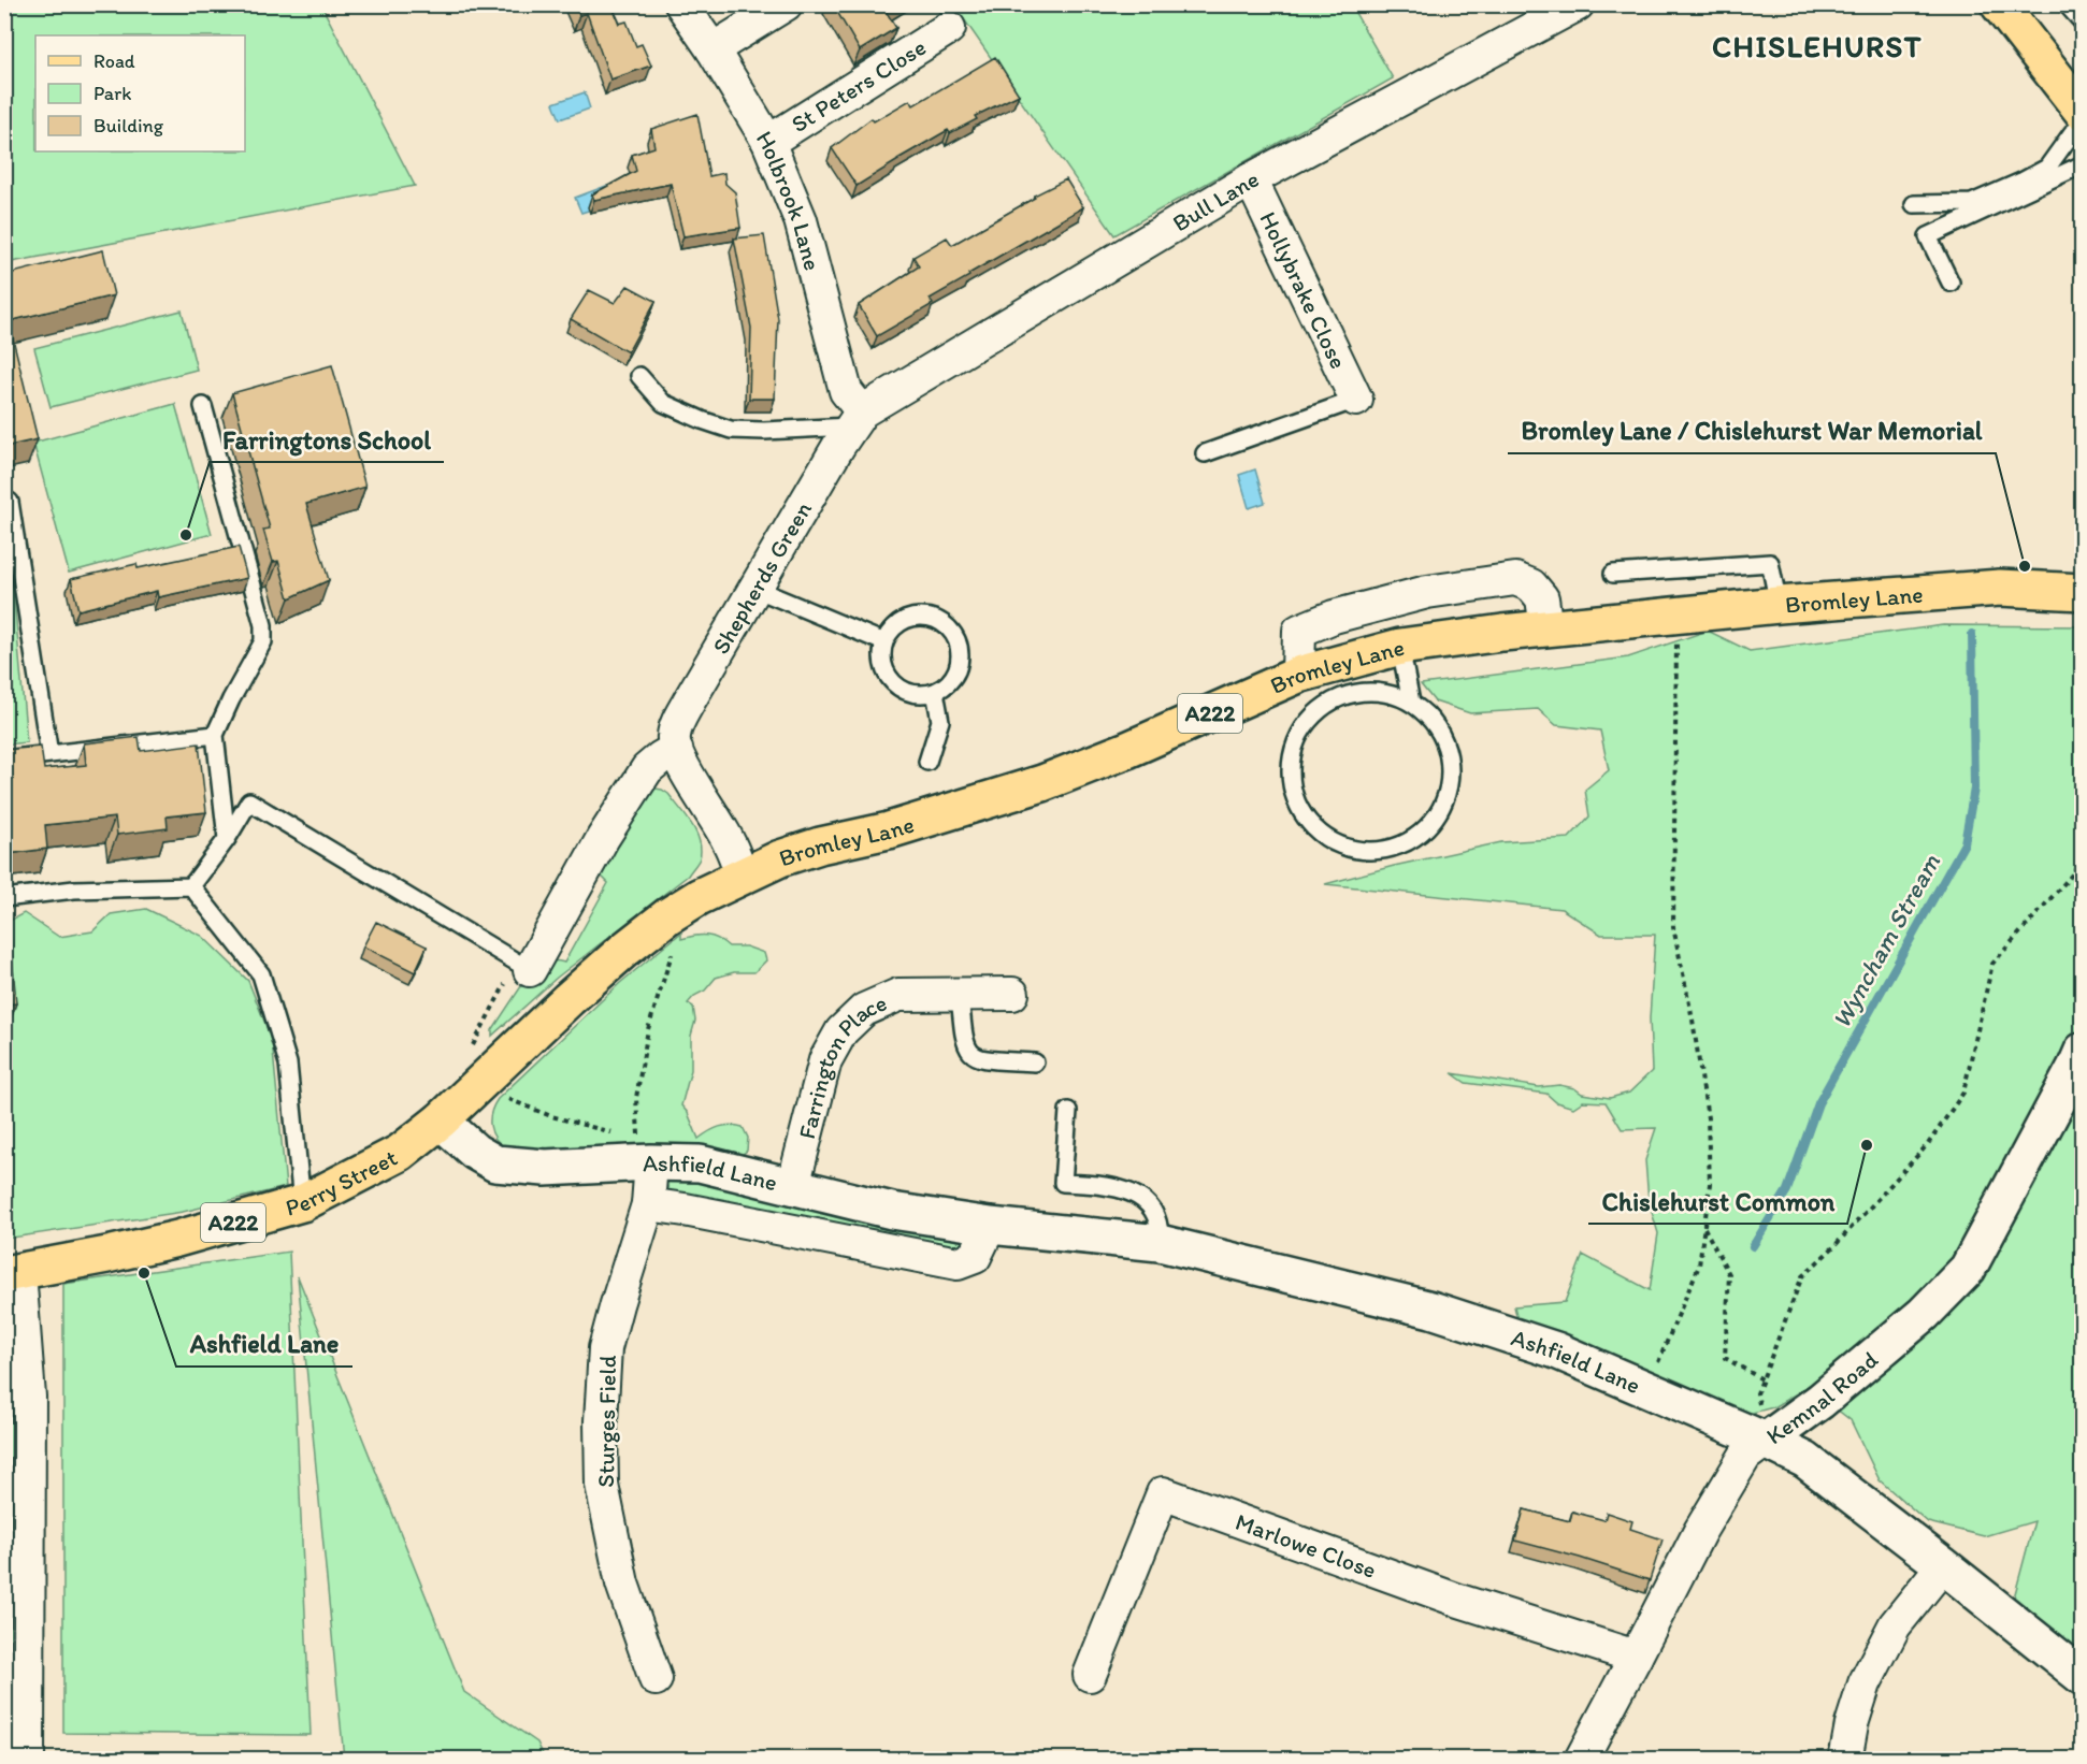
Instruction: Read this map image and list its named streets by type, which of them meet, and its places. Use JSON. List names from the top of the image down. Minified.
{"streets":{"main road":["Bromley Lane","A222","Perry Street"],"street":["St Peters Close","Holbrook Lane","Bull Lane","Hollybrake Close","Shepherds Green","Farrington Place","Ashfield Lane","Kemnal Road","Sturges Field","Marlowe Close"]},"crossings":[["St Peters Close","Holbrook Lane"],["Holbrook Lane","Bull Lane"],["Holbrook Lane","Shepherds Green"],["Bull Lane","Hollybrake Close"],["Bull Lane","Shepherds Green"],["Bromley Lane","Ashfield Lane"],["Bromley Lane","Perry Street"],["Farrington Place","Ashfield Lane"],["Ashfield Lane","Perry Street"],["Ashfield Lane","Kemnal Road"],["Ashfield Lane","Sturges Field"],["Kemnal Road","Marlowe Close"]],"districts":["CHISLEHURST"],"water":["Wyncham Stream"],"places":["Farringtons School","Bromley Lane / Chislehurst War Memorial","Chislehurst Common","Ashfield Lane"],"legend":["Road","Park","Building"]}
